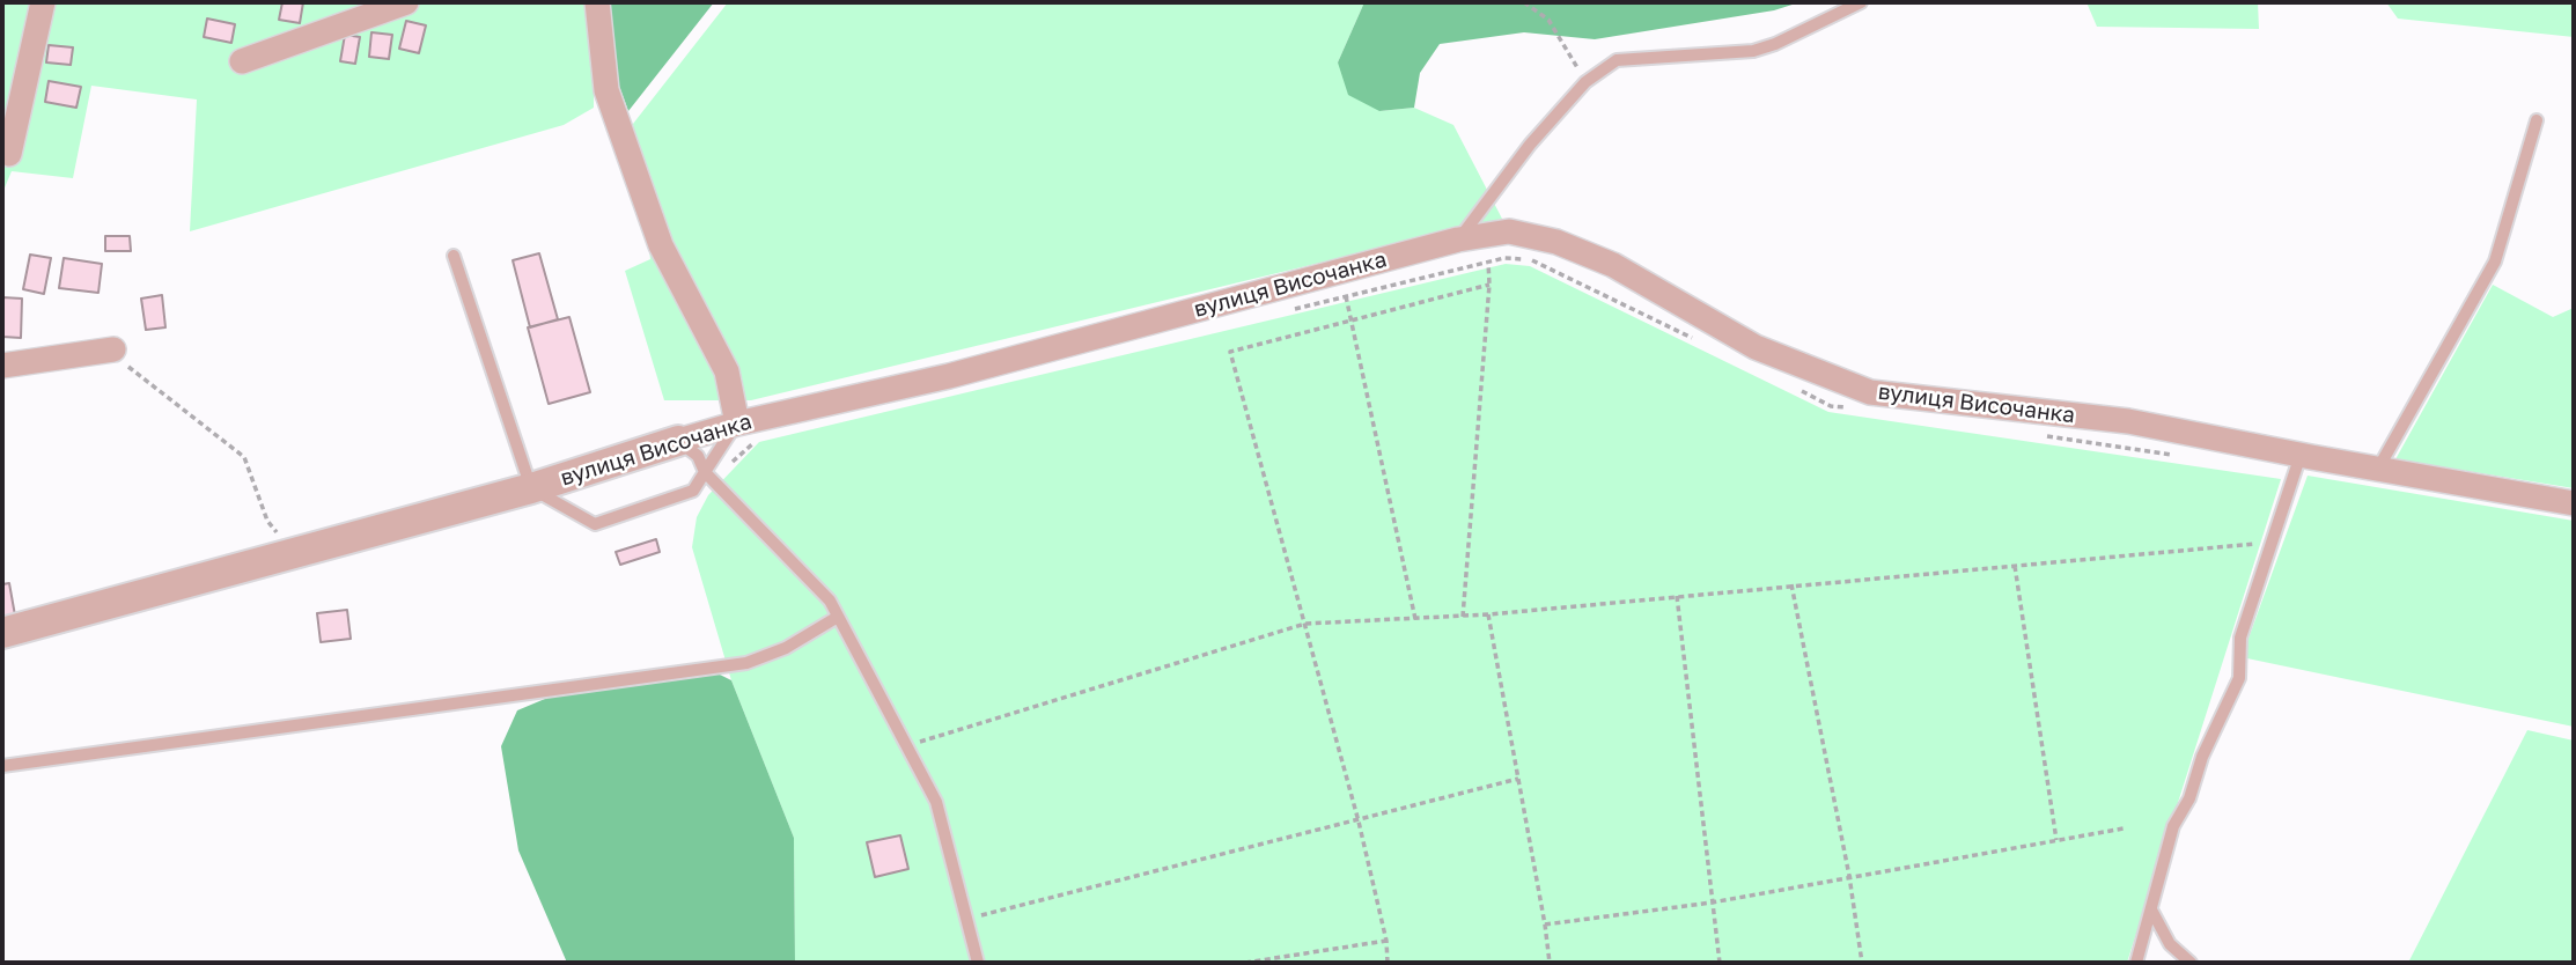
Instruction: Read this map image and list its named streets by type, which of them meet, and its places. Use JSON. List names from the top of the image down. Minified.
{"streets":{"street":["вулиця Височанка"]}}
